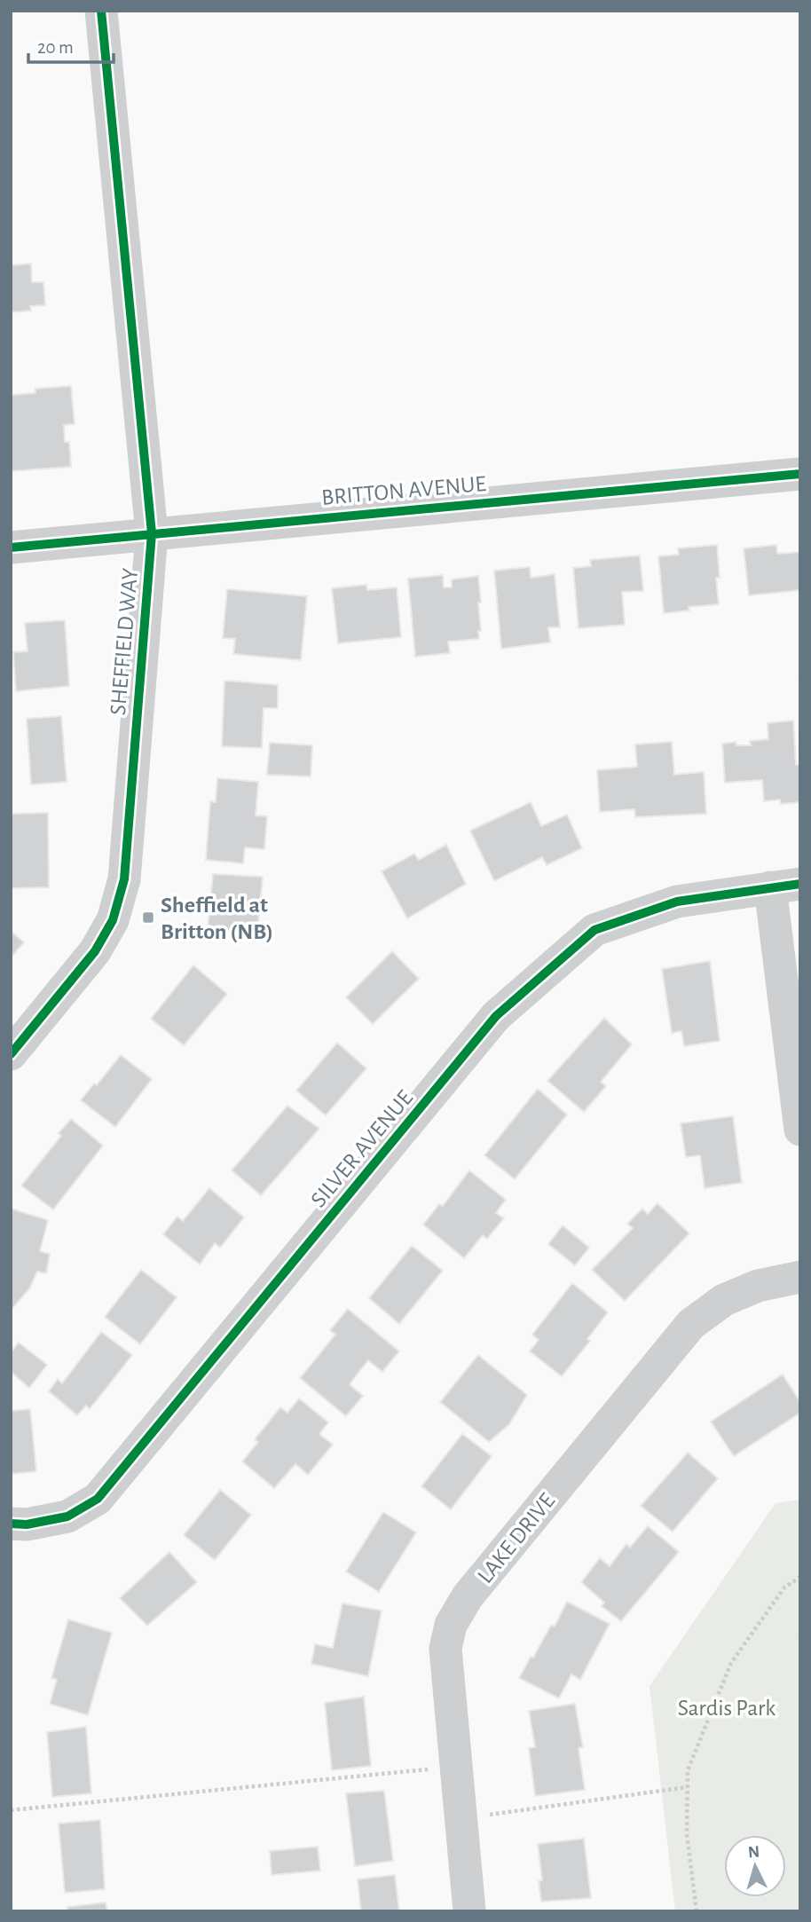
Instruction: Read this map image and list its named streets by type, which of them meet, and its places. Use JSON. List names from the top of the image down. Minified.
{"streets":{"street":["BRITTON AVENUE","SHEFFIELD WAY","SILVER AVENUE","LAKE DRIVE"]},"crossings":[["BRITTON AVENUE","SHEFFIELD WAY"]],"parks":["Sardis Park"],"places":{"transit":["Sheffield at Britton (NB)"]},"scale_bar":"20 m","north":"top"}
